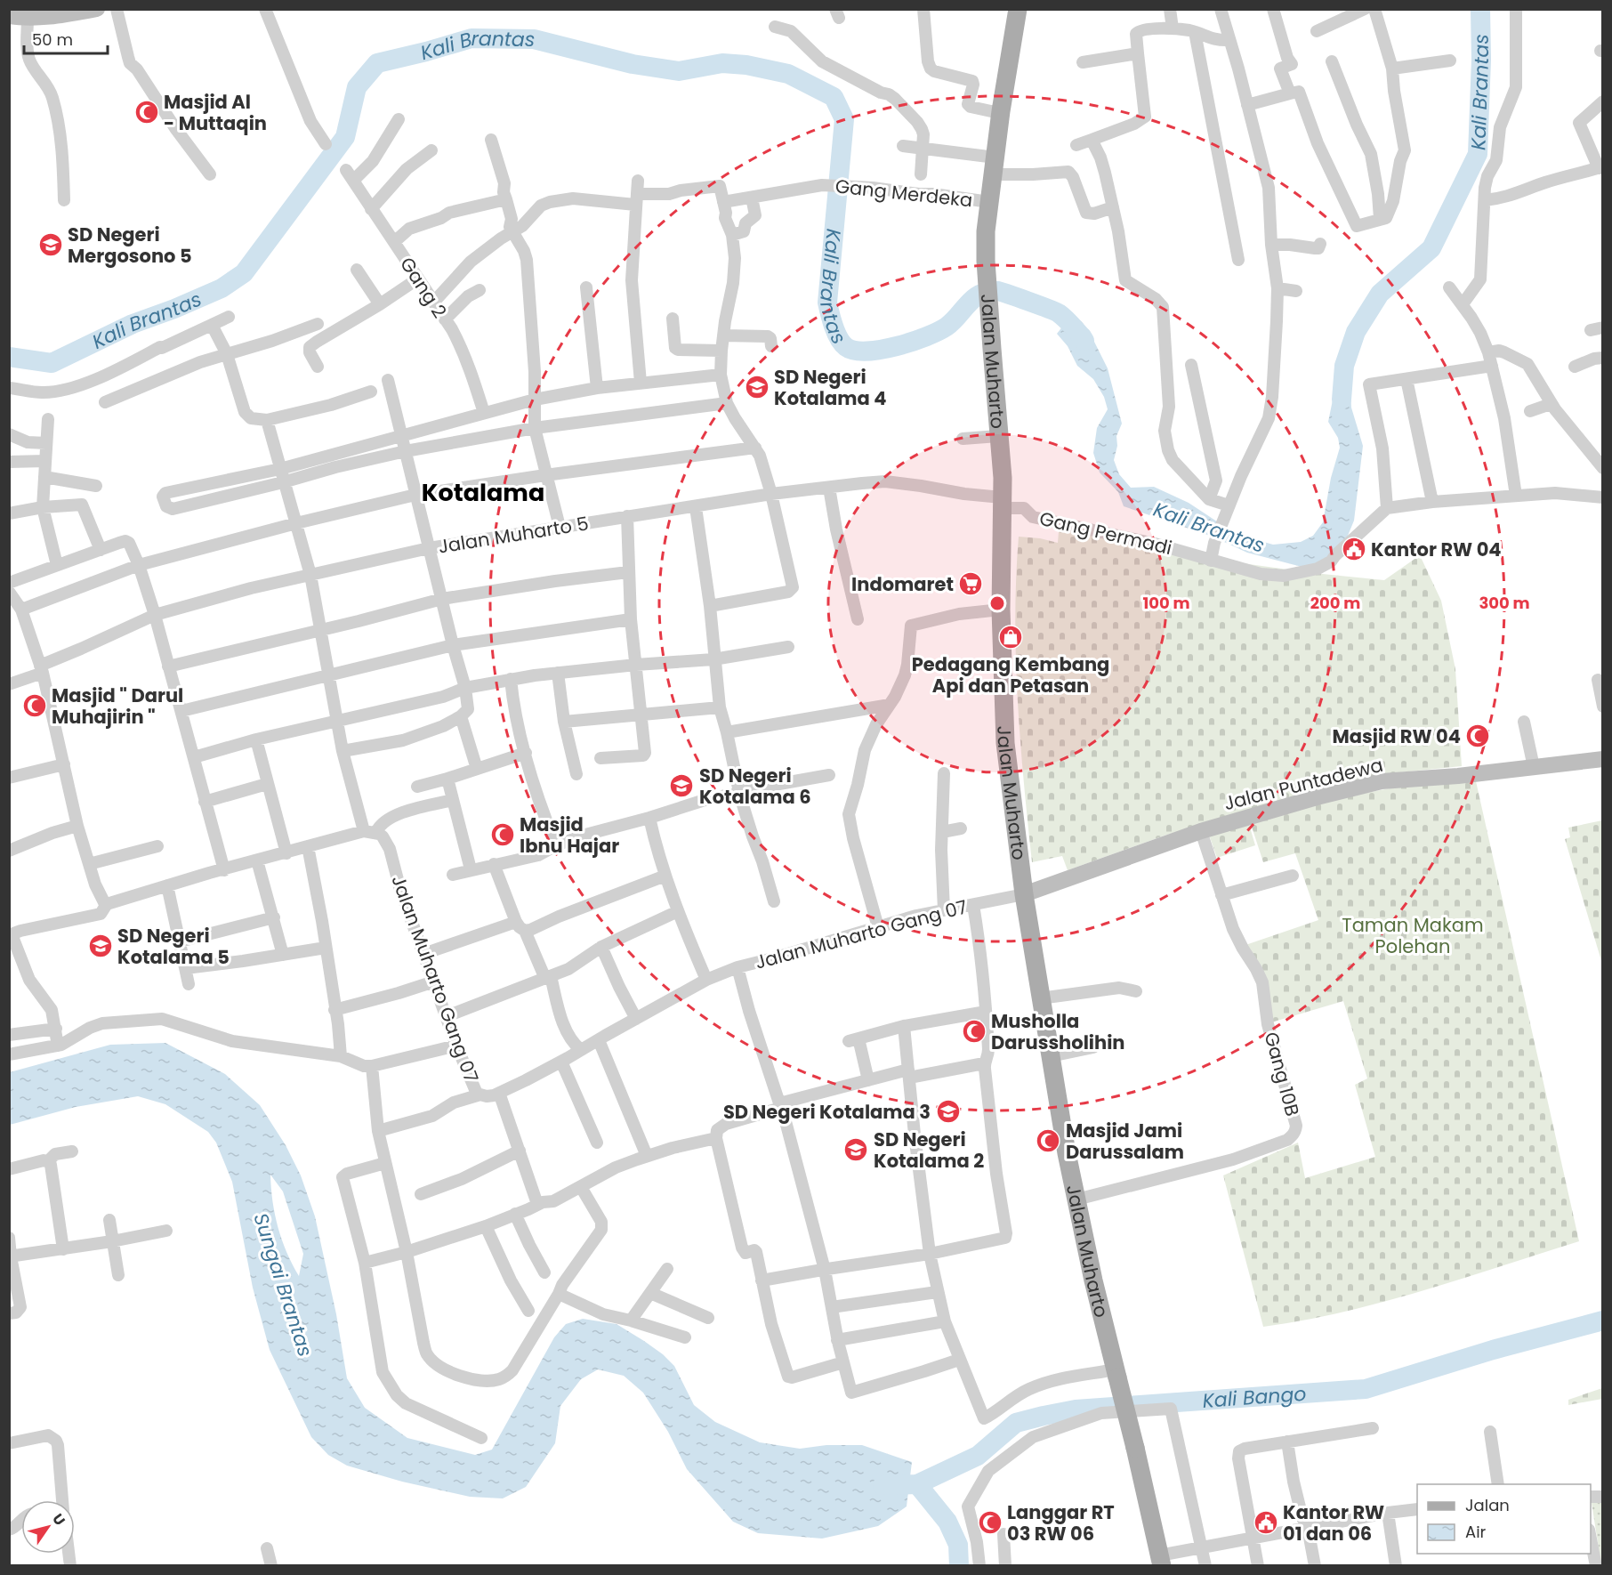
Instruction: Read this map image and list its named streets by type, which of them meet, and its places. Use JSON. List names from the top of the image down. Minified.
{"streets":{"main road":["Jalan Muharto"],"street":["Gang Merdeka","Gang 2","Gang Permadi","Jalan Muharto 5","Jalan Puntadewa","Jalan Muharto Gang 07","Gang 10B"]},"crossings":[["Gang Merdeka","Jalan Muharto"],["Jalan Muharto","Gang Permadi"],["Jalan Muharto","Jalan Muharto 5"],["Jalan Muharto","Jalan Puntadewa"],["Jalan Muharto","Jalan Muharto Gang 07"],["Jalan Muharto","Gang 10B"],["Gang Permadi","Jalan Muharto 5"],["Jalan Muharto 5","Jalan Muharto Gang 07"],["Jalan Puntadewa","Jalan Muharto Gang 07"],["Jalan Puntadewa","Gang 10B"]],"districts":["Kotalama"],"water":["Kali Brantas","Sungai Brantas","Kali Bango"],"parks":["Taman Makam Polehan"],"places":{"mosque":["Masjid Al - Muttaqin","Masjid \" Darul Muhajirin \"","Masjid RW 04","Masjid Ibnu Hajar","Musholla Darussholihin","Masjid Jami Darussalam","Langgar RT 03 RW 06"],"school or university":["SD Negeri Mergosono 5","SD Negeri Kotalama 4","SD Negeri Kotalama 6","SD Negeri Kotalama 5","SD Negeri Kotalama 3","SD Negeri Kotalama 2"],"public building":["Kantor RW 04","Kantor RW 01 dan 06"],"supermarket":["Indomaret"],"shop":["Pedagang Kembang Api dan Petasan"]},"legend":["Jalan","Air"],"scale_bar":"50 m","north":"top right","rings":["100 m","200 m","300 m"]}
